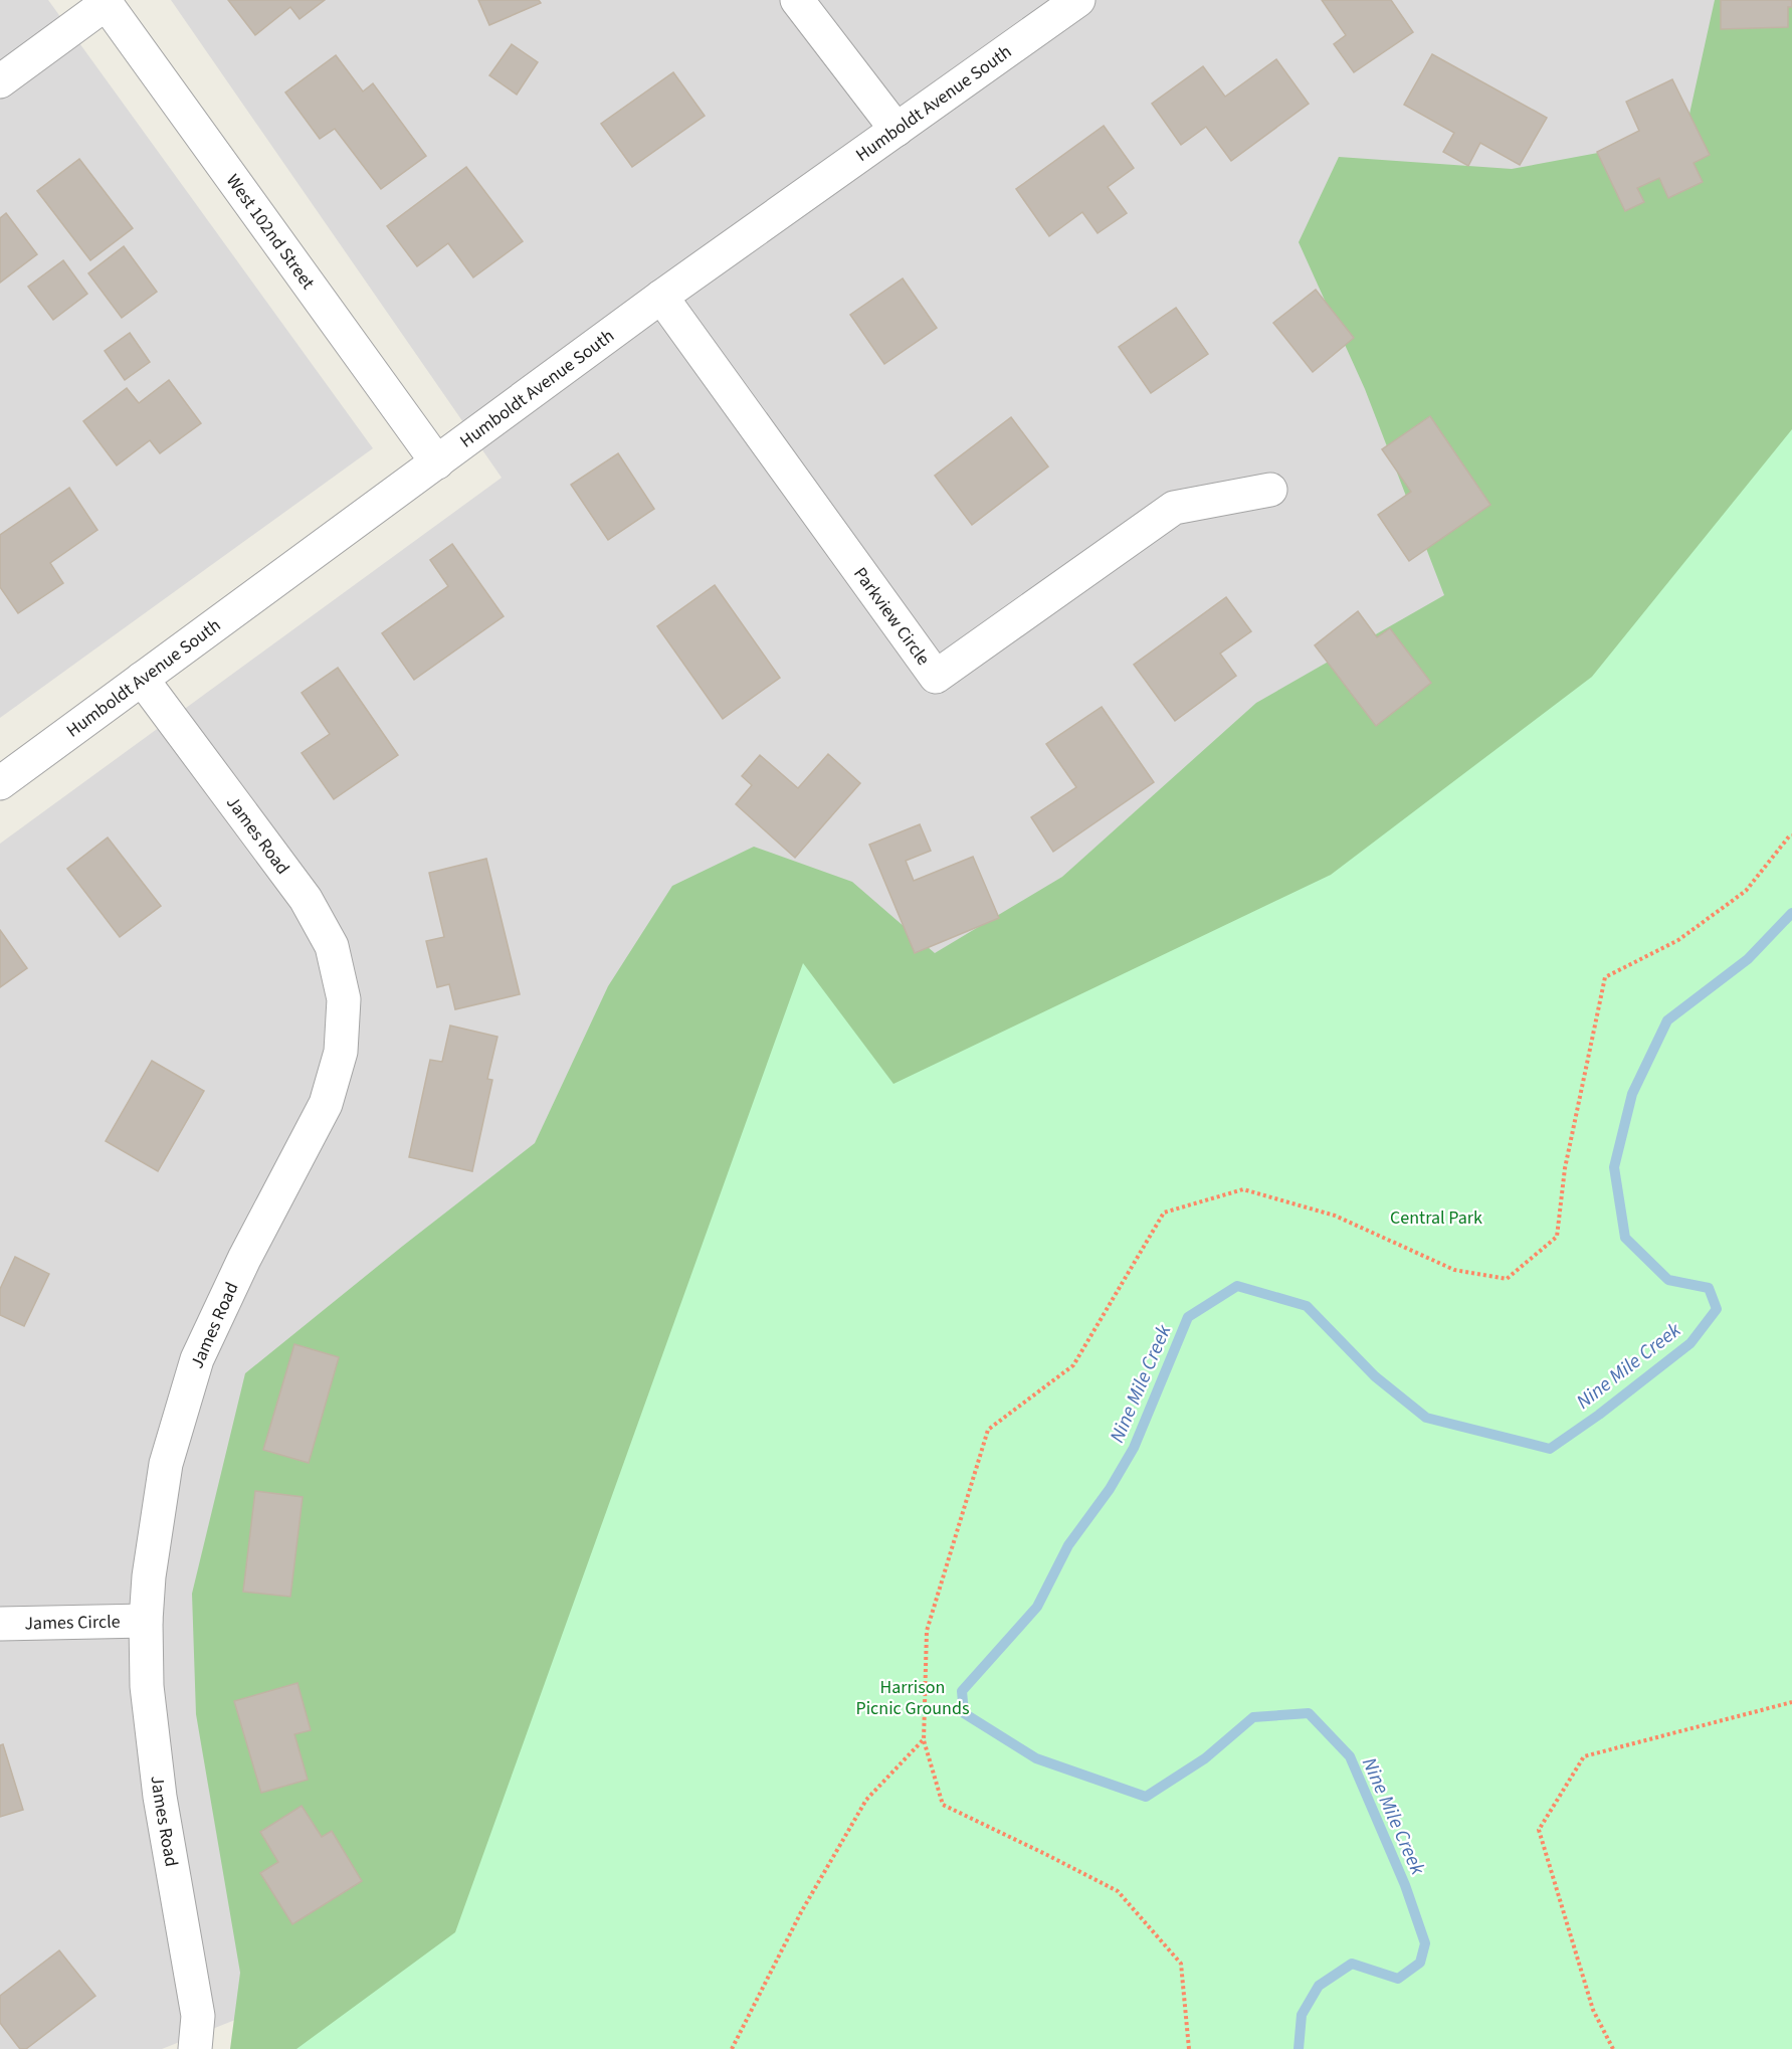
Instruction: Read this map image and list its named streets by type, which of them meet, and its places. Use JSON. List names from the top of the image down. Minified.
{"streets":{"street":["Humboldt Avenue South","West 102nd Street","Parkview Circle","James Road","James Circle"]},"crossings":[["Humboldt Avenue South","West 102nd Street"],["Humboldt Avenue South","Parkview Circle"],["Humboldt Avenue South","James Road"],["James Road","James Circle"]],"water":["Nine Mile Creek"],"parks":["Central Park","Harrison Picnic Grounds"]}
